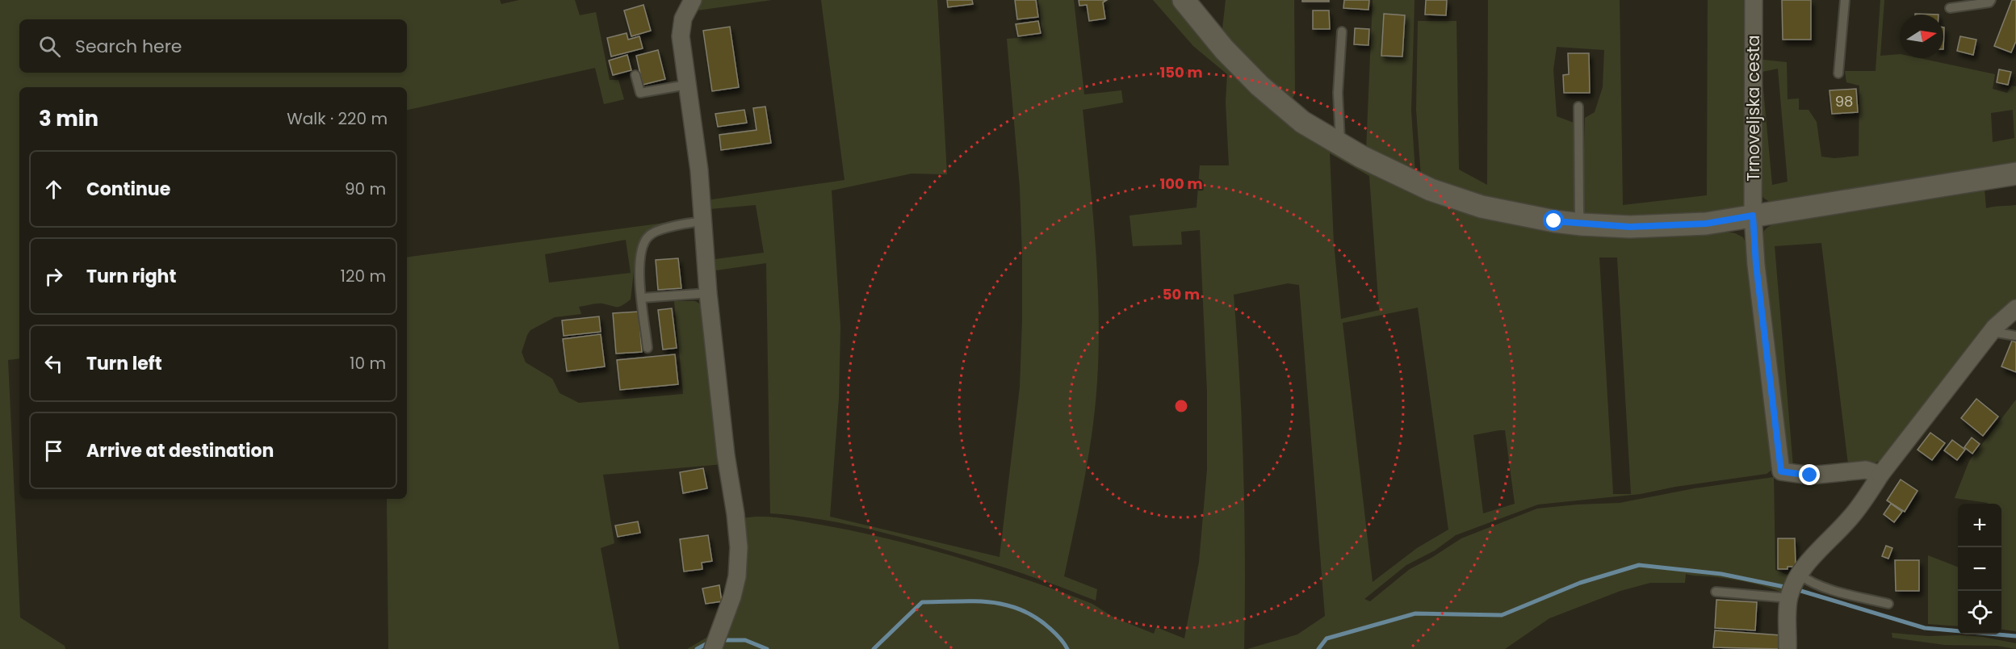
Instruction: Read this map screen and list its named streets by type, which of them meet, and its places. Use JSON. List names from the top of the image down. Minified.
{"streets":{"street":["Trnoveljska cesta"]},"house_numbers":["98"],"north":"right","page":{"search":"Search here","heading":["3 min","Walk · 220 m"],"list":[["Continue","90 m"],["Turn right","120 m"],["Turn left","10 m"],"Arrive at destination"],"map_buttons":["+","−"]},"rings":["150 m","100 m","50 m"]}
